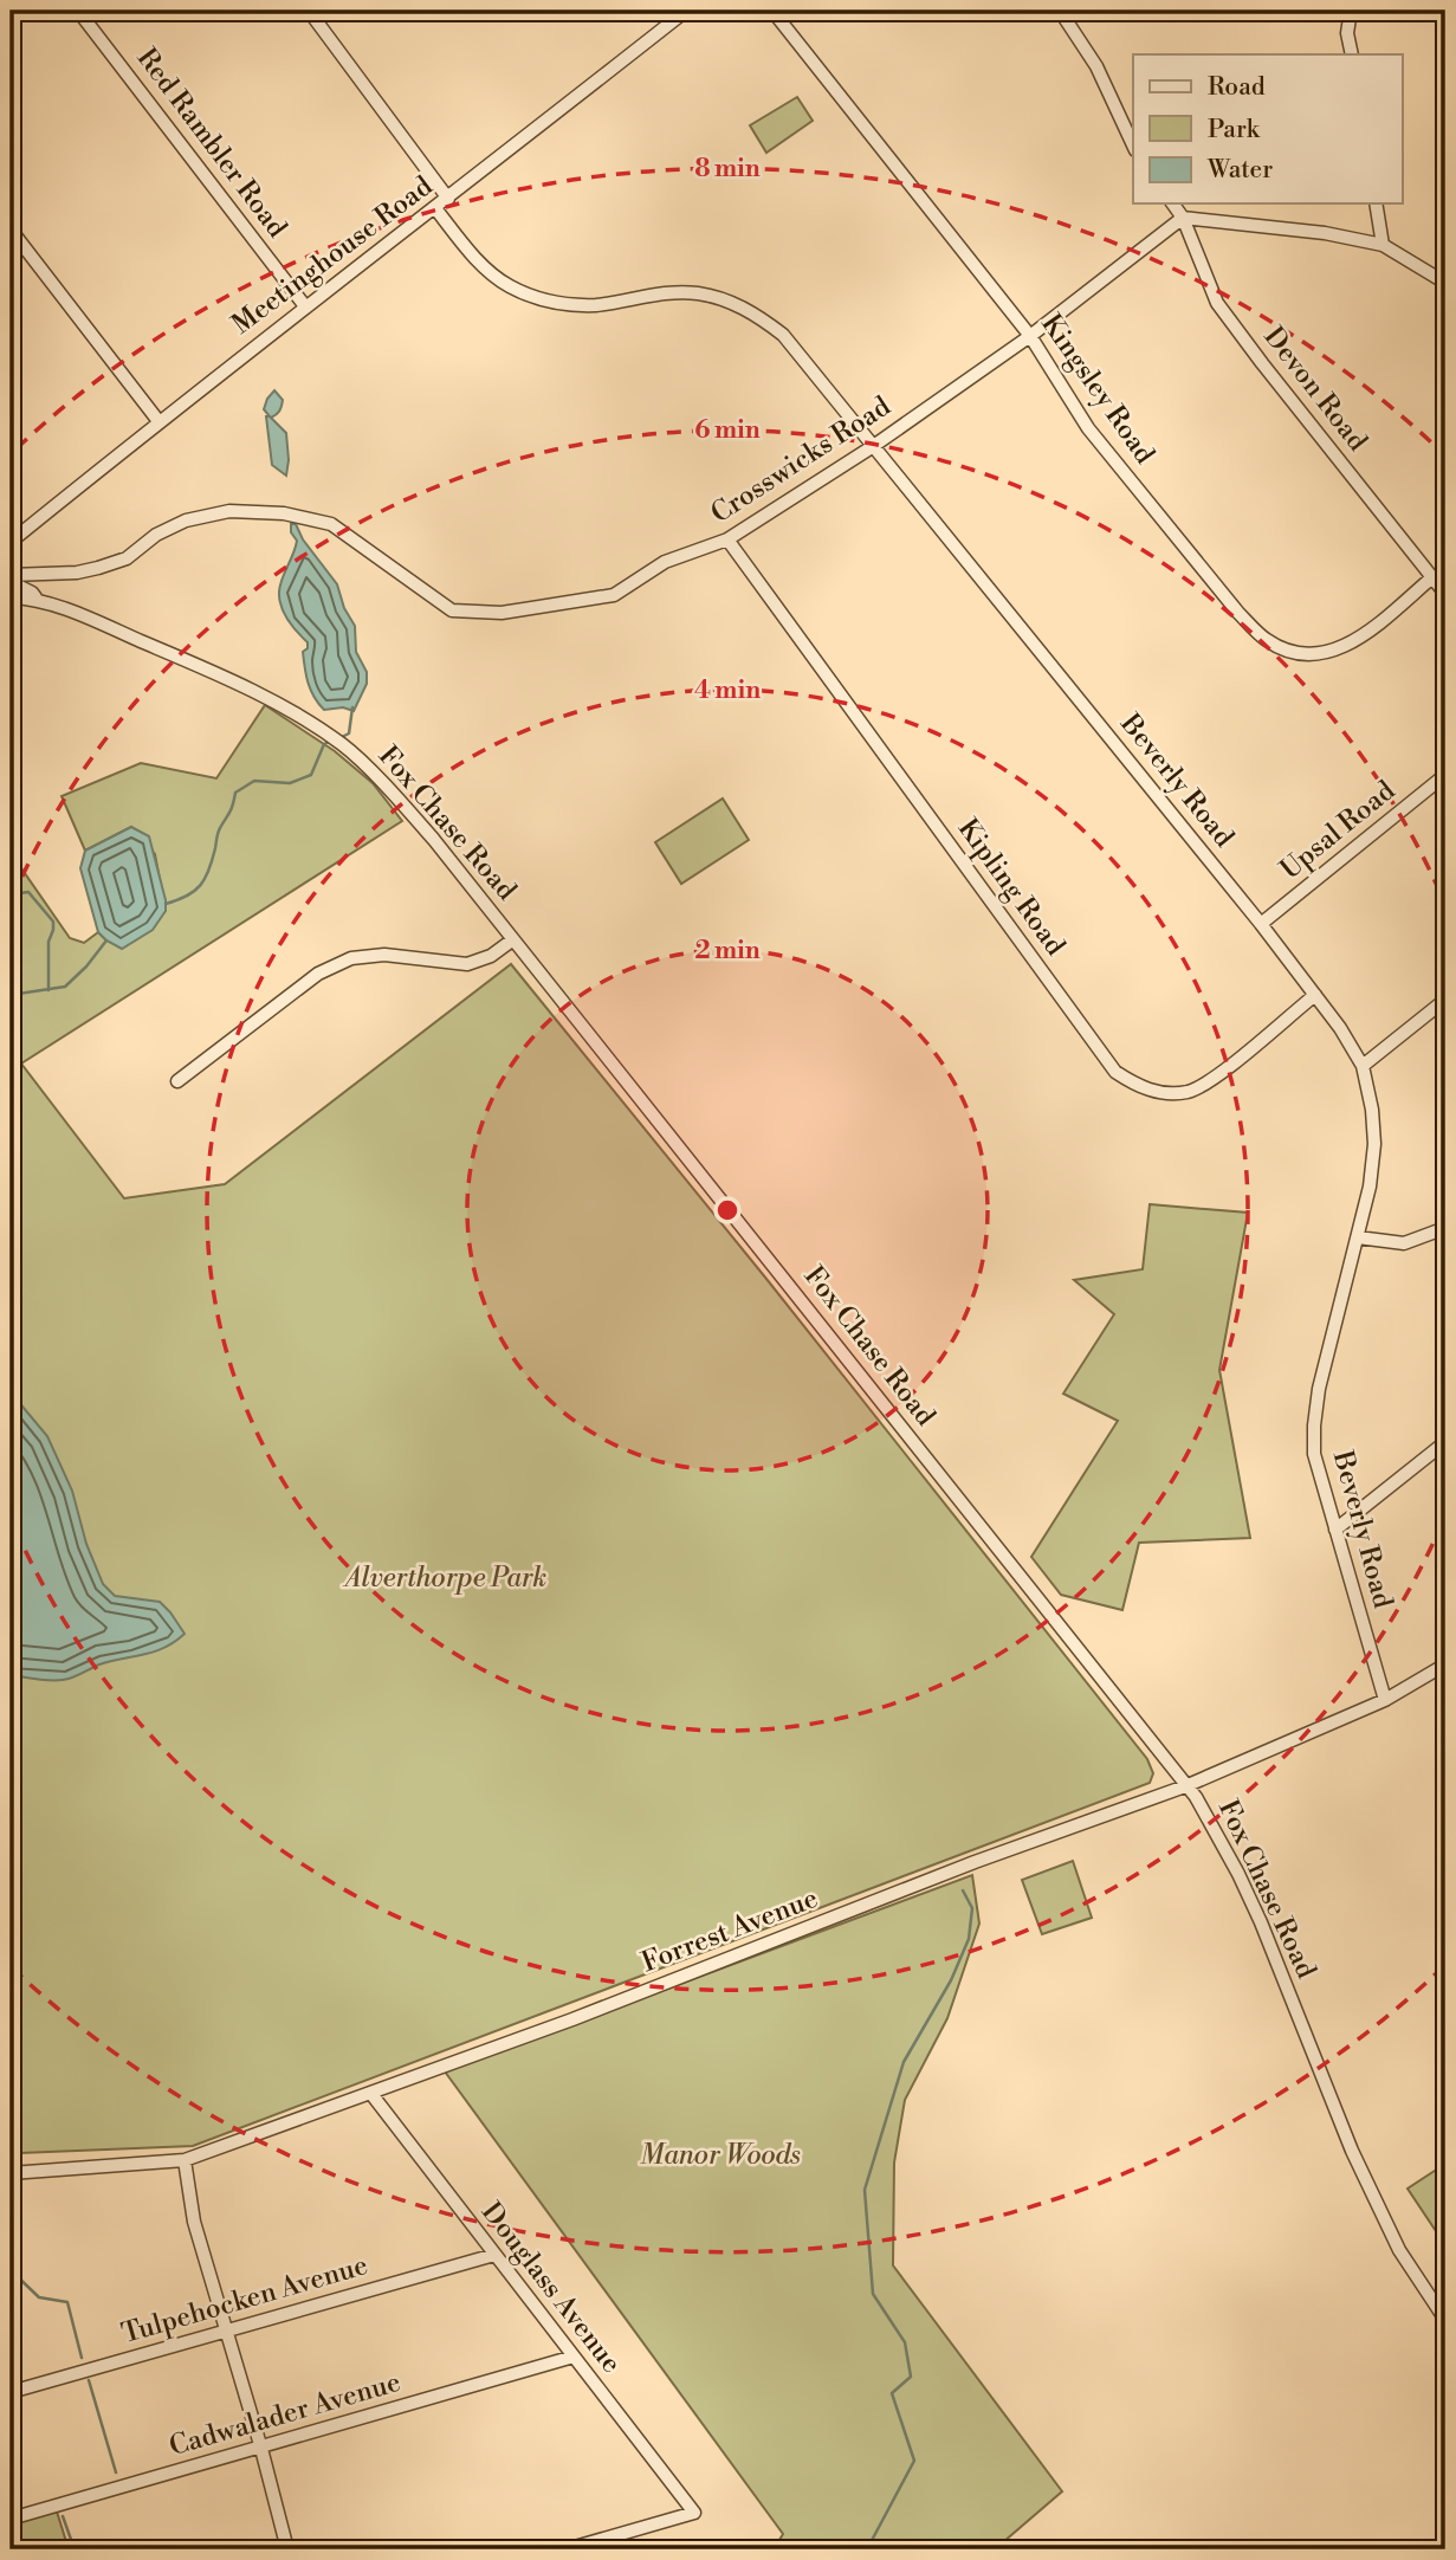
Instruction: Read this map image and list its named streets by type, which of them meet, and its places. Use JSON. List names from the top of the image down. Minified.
{"streets":{"street":["Red Rambler Road","Meetinghouse Road","Kingsley Road","Devon Road","Crosswicks Road","Beverly Road","Fox Chase Road","Upsal Road","Kipling Road","Forrest Avenue","Douglass Avenue","Tulpehocken Avenue","Cadwalader Avenue"]},"crossings":[["Red Rambler Road","Meetinghouse Road"],["Meetinghouse Road","Beverly Road"],["Kingsley Road","Devon Road"],["Kingsley Road","Crosswicks Road"],["Devon Road","Crosswicks Road"],["Crosswicks Road","Beverly Road"],["Crosswicks Road","Fox Chase Road"],["Crosswicks Road","Kipling Road"],["Beverly Road","Upsal Road"],["Beverly Road","Kipling Road"],["Beverly Road","Forrest Avenue"],["Fox Chase Road","Forrest Avenue"],["Forrest Avenue","Douglass Avenue"],["Douglass Avenue","Tulpehocken Avenue"],["Douglass Avenue","Cadwalader Avenue"]],"parks":["Alverthorpe Park","Manor Woods"],"legend":["Road","Park","Water"],"rings":["8 min","6 min","4 min","2 min"]}
